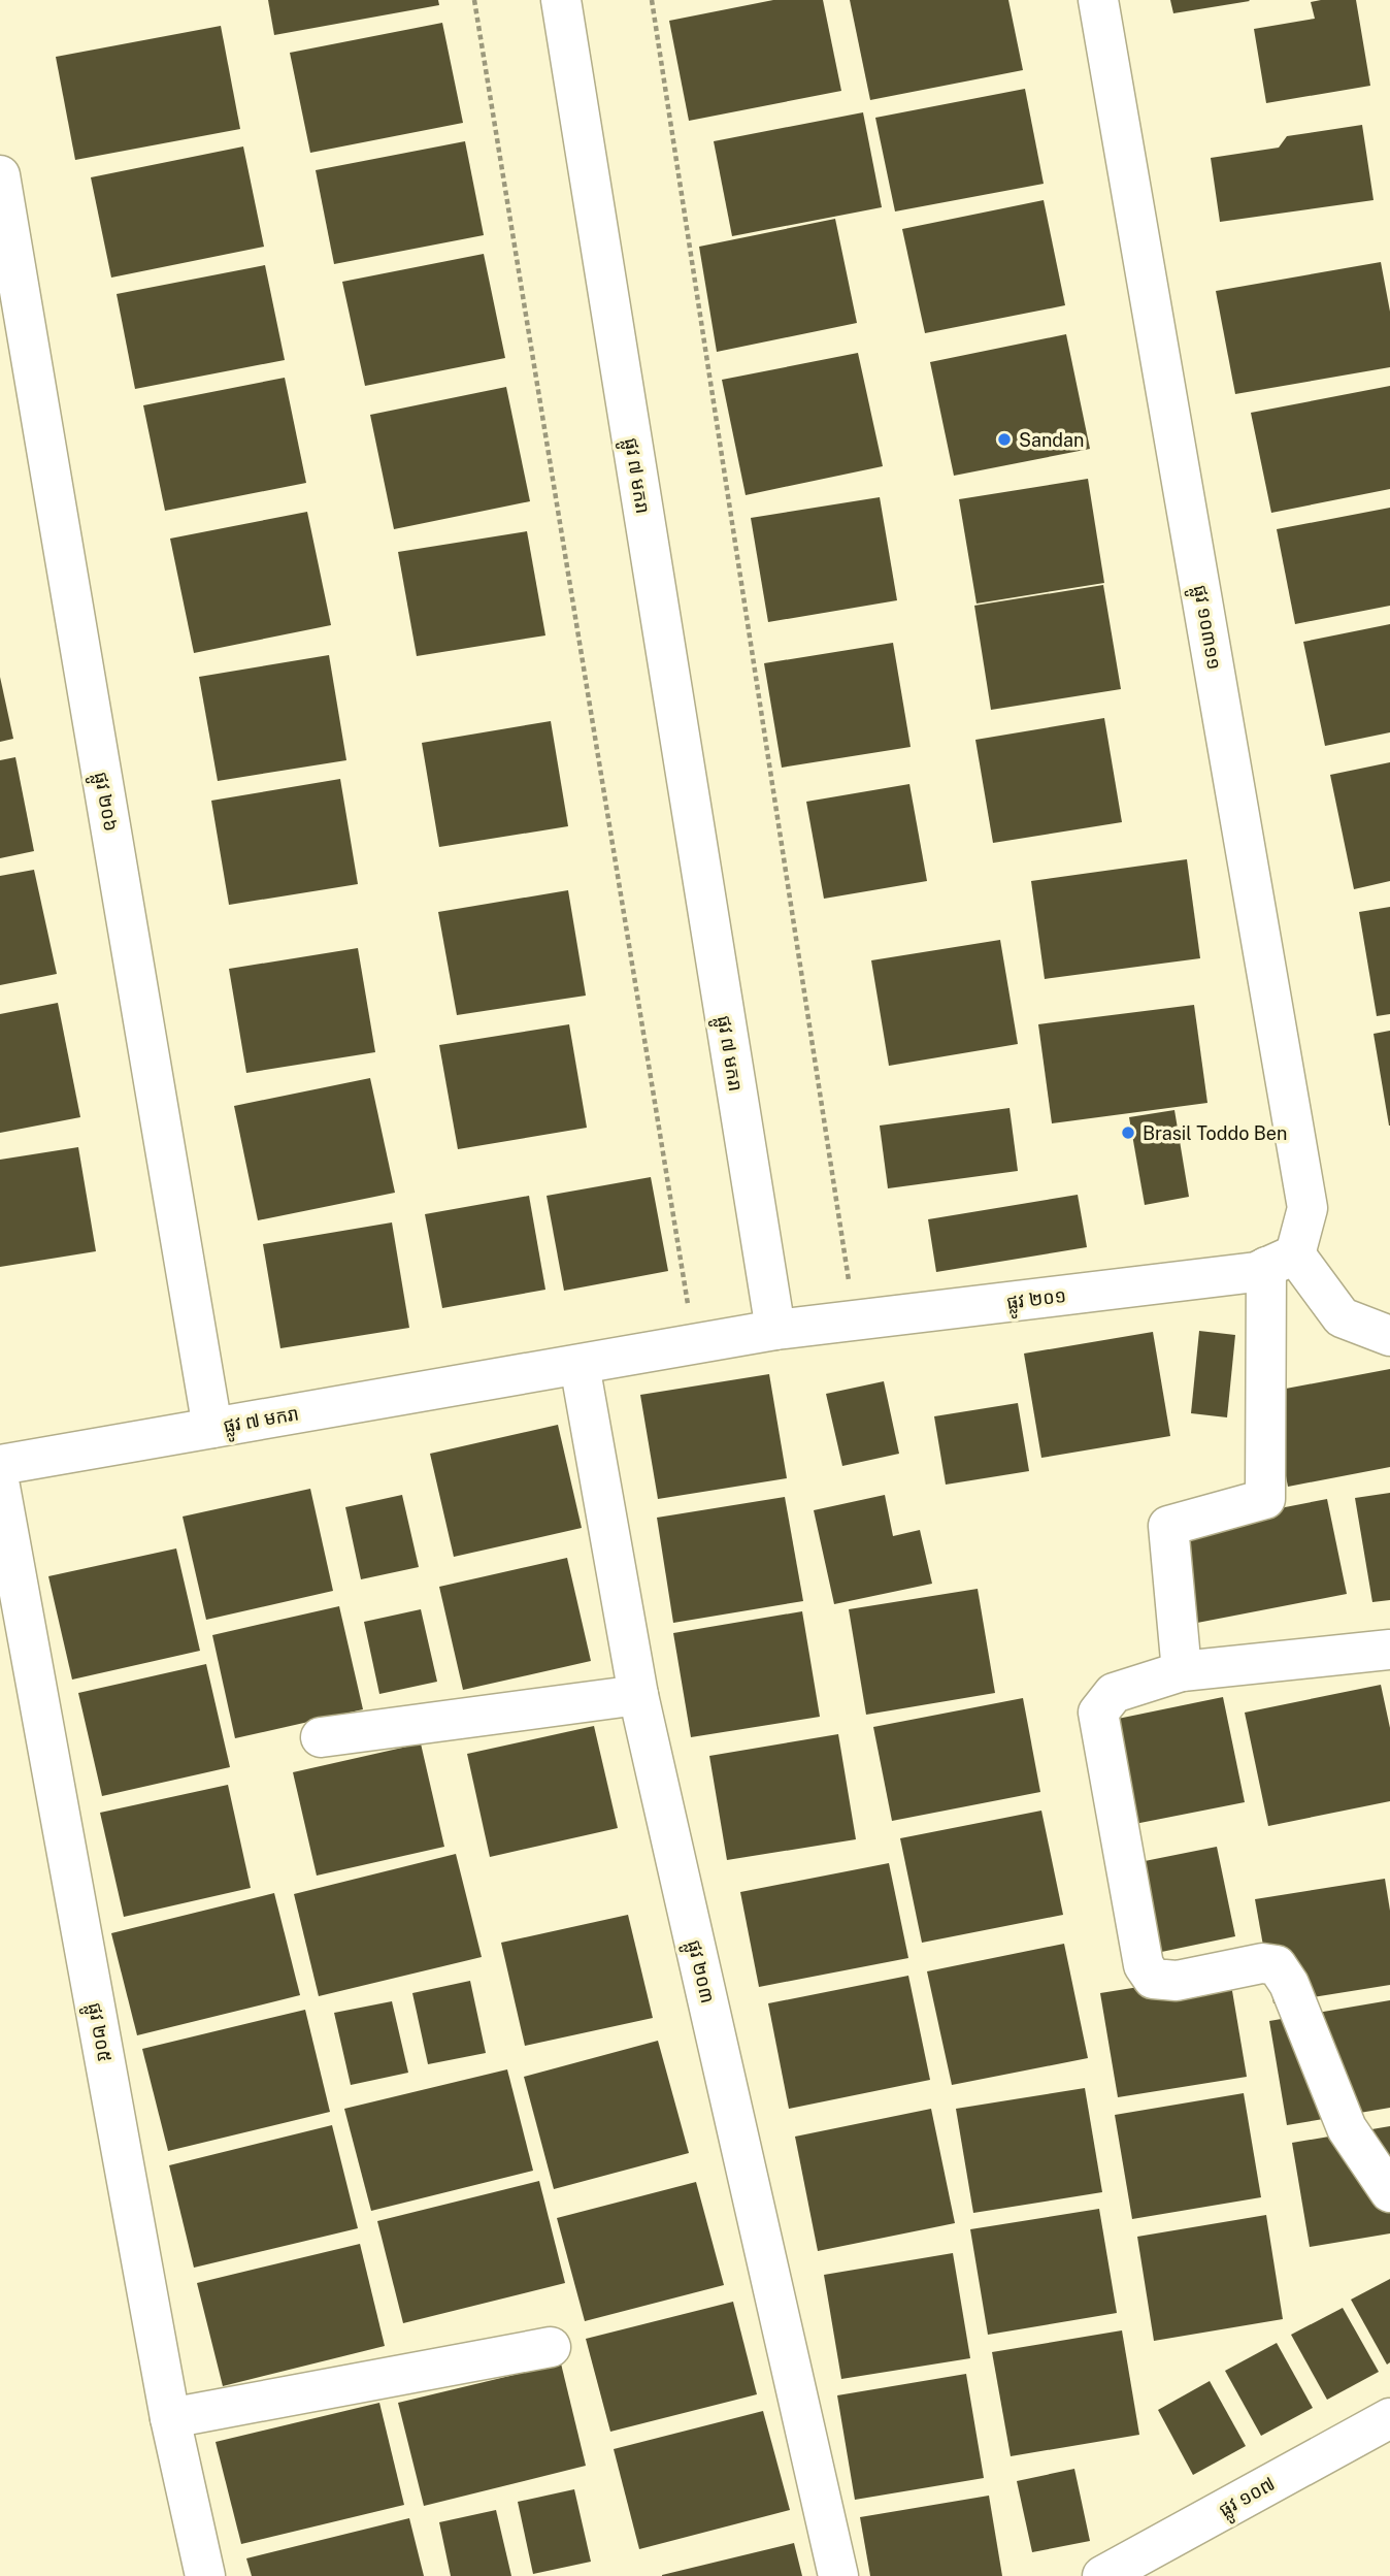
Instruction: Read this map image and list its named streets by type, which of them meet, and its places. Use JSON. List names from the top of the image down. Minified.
{"streets":{"street":["ផ្លូវ ៧ មករា","ផ្លូវ ១០៣១១","ផ្លូវ ២០៦","ផ្លូវ ២០១","ផ្លូវ ២០៣","ផ្លូវ ២០៥","ផ្លូវ ១០៧"]},"crossings":[["ផ្លូវ ៧ មករា","ផ្លូវ ២០៦"],["ផ្លូវ ៧ មករា","ផ្លូវ ២០១"],["ផ្លូវ ៧ មករា","ផ្លូវ ២០៣"],["ផ្លូវ ១០៣១១","ផ្លូវ ២០១"]],"places":["Sandan","Brasil Toddo Ben"]}
